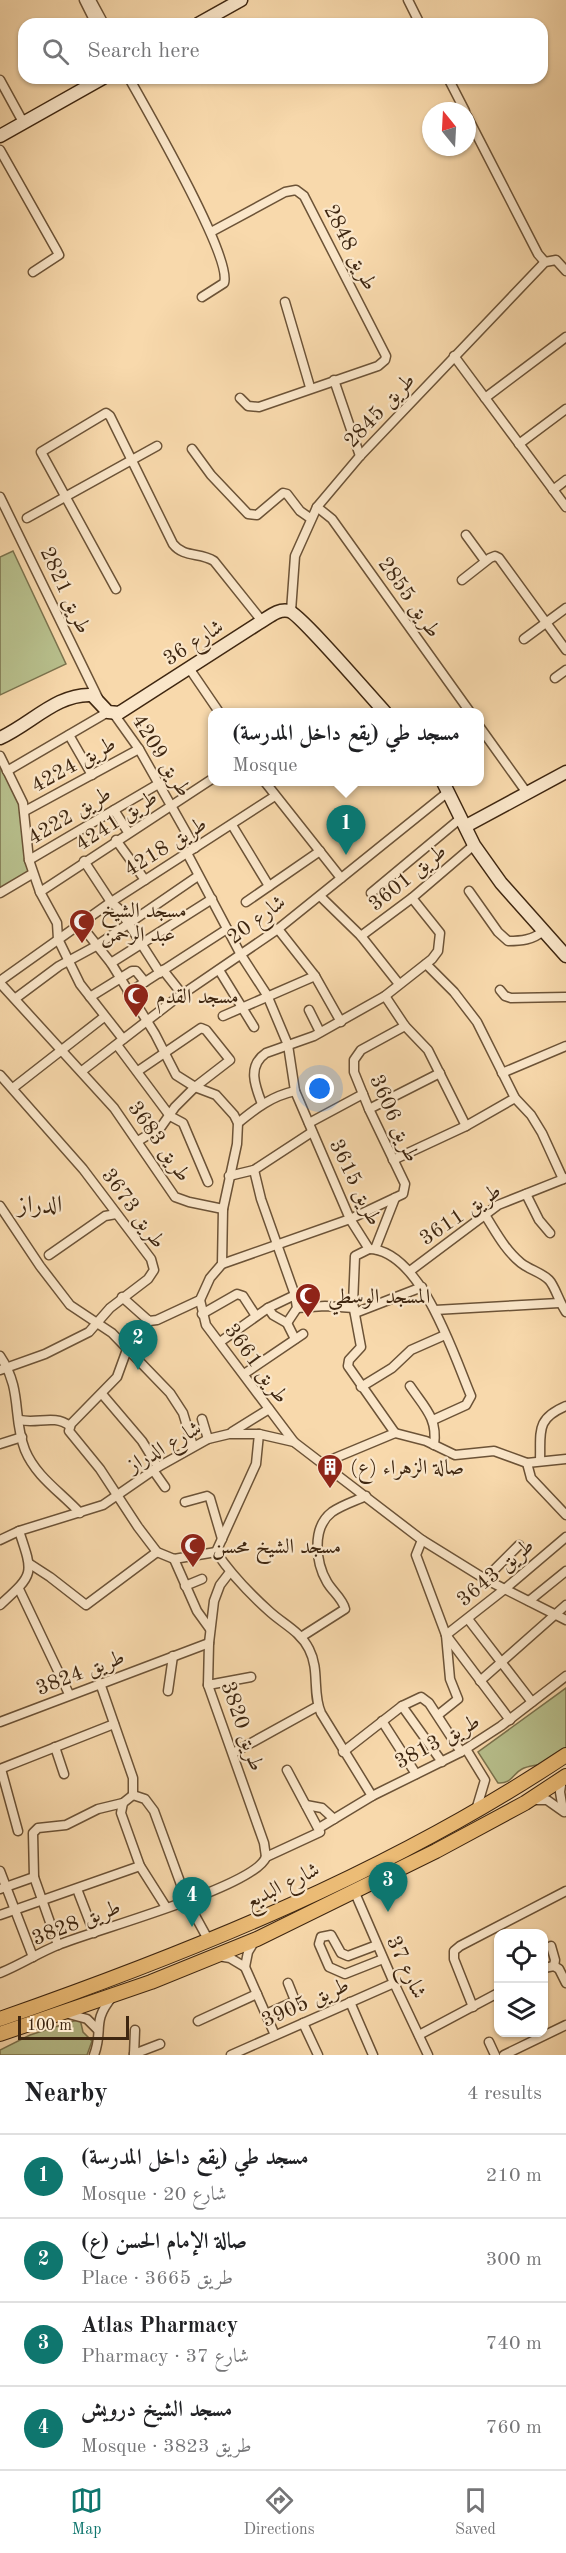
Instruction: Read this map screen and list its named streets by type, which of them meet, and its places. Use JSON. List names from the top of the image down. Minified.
{"streets":{"main road":["شارع البديع"],"street":["طريق 2848","طريق 2845","طريق 2821","طريق 2855","شارع 36","طريق 4209","طريق 4224","طريق 4222","طريق 4241","طريق 4218","طريق 3601","شارع 20","طريق 3606","طريق 3683","طريق 3615","طريق 3673","طريق 3611","طريق 3661","شارع الدراز","طريق 3643","طريق 3824","طريق 3820","طريق 3813","طريق 3828","شارع 37","طريق 3905"]},"crossings":[["طريق 2845","طريق 2855"],["طريق 2845","شارع 36"],["شارع 36","طريق 4209"],["طريق 4209","طريق 4224"],["طريق 4209","طريق 4222"],["طريق 4209","طريق 4241"],["طريق 4209","طريق 4218"],["طريق 4218","طريق 3683"],["طريق 3601","شارع 20"],["شارع 20","طريق 3683"],["شارع 20","طريق 3615"],["طريق 3615","طريق 3611"],["طريق 3661","شارع الدراز"],["شارع الدراز","طريق 3643"],["طريق 3824","طريق 3820"],["طريق 3820","طريق 3813"],["طريق 3820","طريق 3828"],["طريق 3813","طريق 3828"],["شارع البديع","شارع 37"],["شارع 37","طريق 3905"]],"districts":["الدراز"],"places":{"mosque":["مسجد الشيخ عبد الرحمن","مسجد القدم","المسجد الوسطي","مسجد الشيخ محسن"],"building":["(ع) صالة الزهراء"]},"scale_bar":"100 m","north":"top","page":{"search":"Search here","popup":["مسجد طي (يقع داخل المدرسة)","Mosque"],"pins":["1","2","3","4"],"scale":"100 m","heading":["Nearby","4 results"],"list":[{"mark":"1","name":"مسجد طي (يقع داخل المدرسة)","note":"Mosque · شارع 20","value":"210 m"},{"mark":"2","name":"صالة الإمام الحسن (ع)","note":"Place · طريق 3665","value":"300 m"},{"mark":"3","name":"Atlas Pharmacy","note":"Pharmacy · شارع 37","value":"740 m"},{"mark":"4","name":"مسجد الشيخ درويش","note":"Mosque · طريق 3823","value":"760 m"}],"nav":["Map","Directions","Saved"]}}
